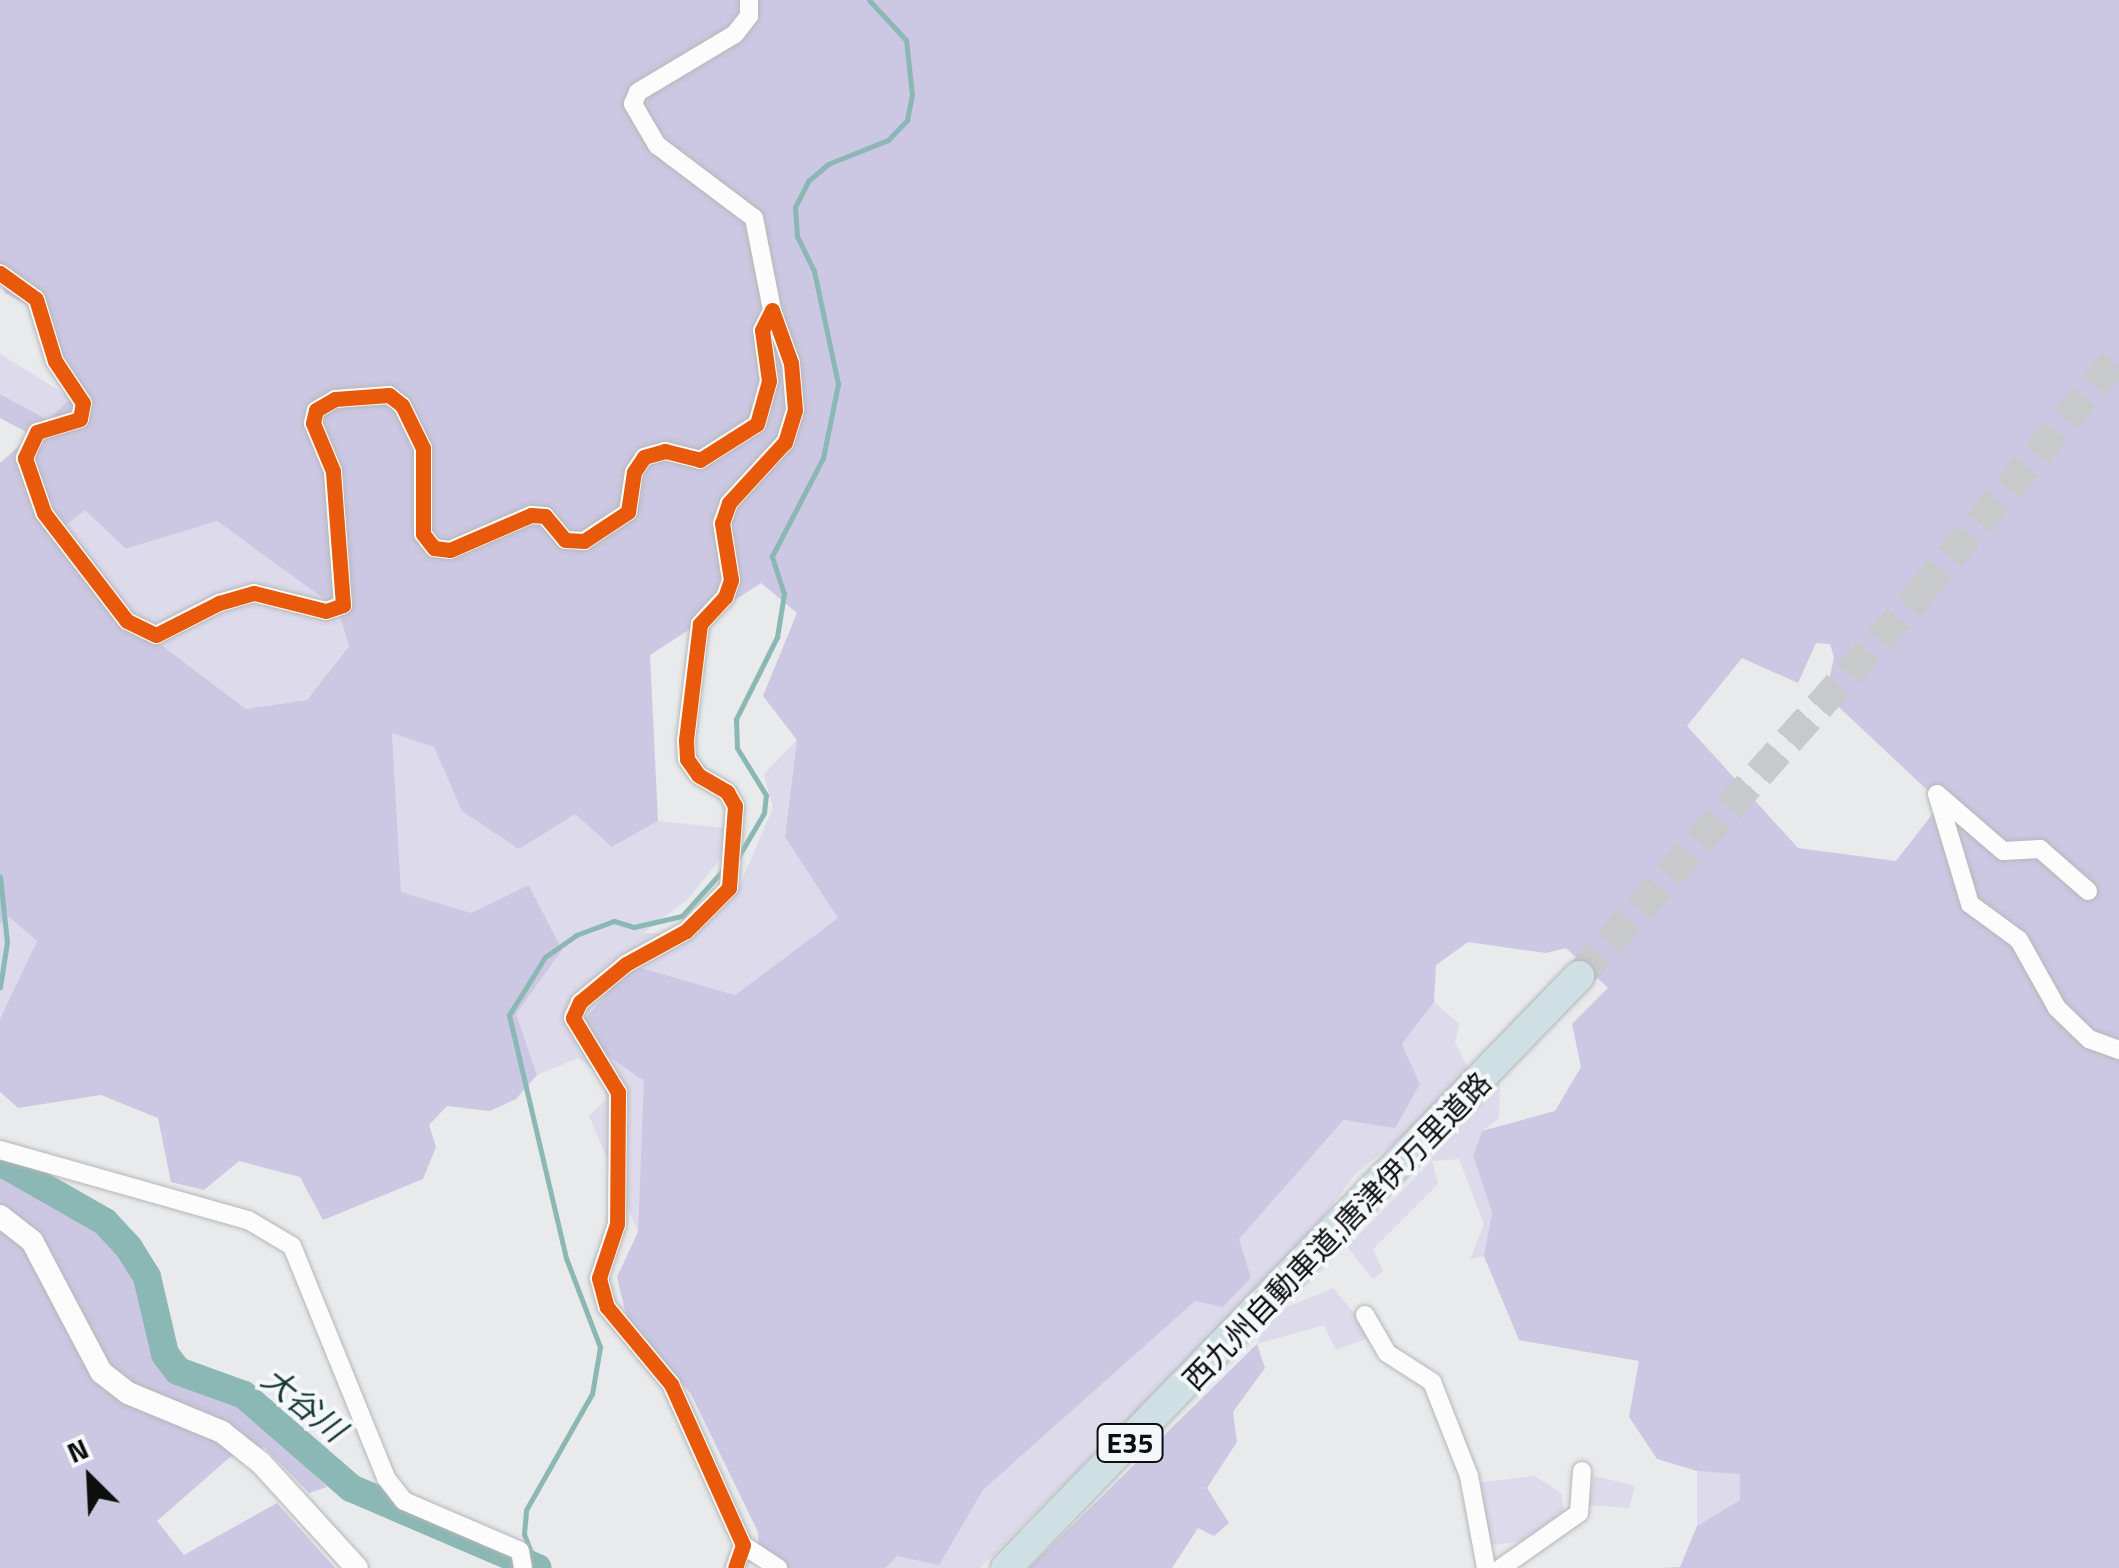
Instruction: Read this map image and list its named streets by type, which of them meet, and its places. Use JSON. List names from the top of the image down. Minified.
{"streets":{"highway":["西九州自動車道;唐津伊万里道路","E35"]},"water":["大谷川"],"north":"top left"}
